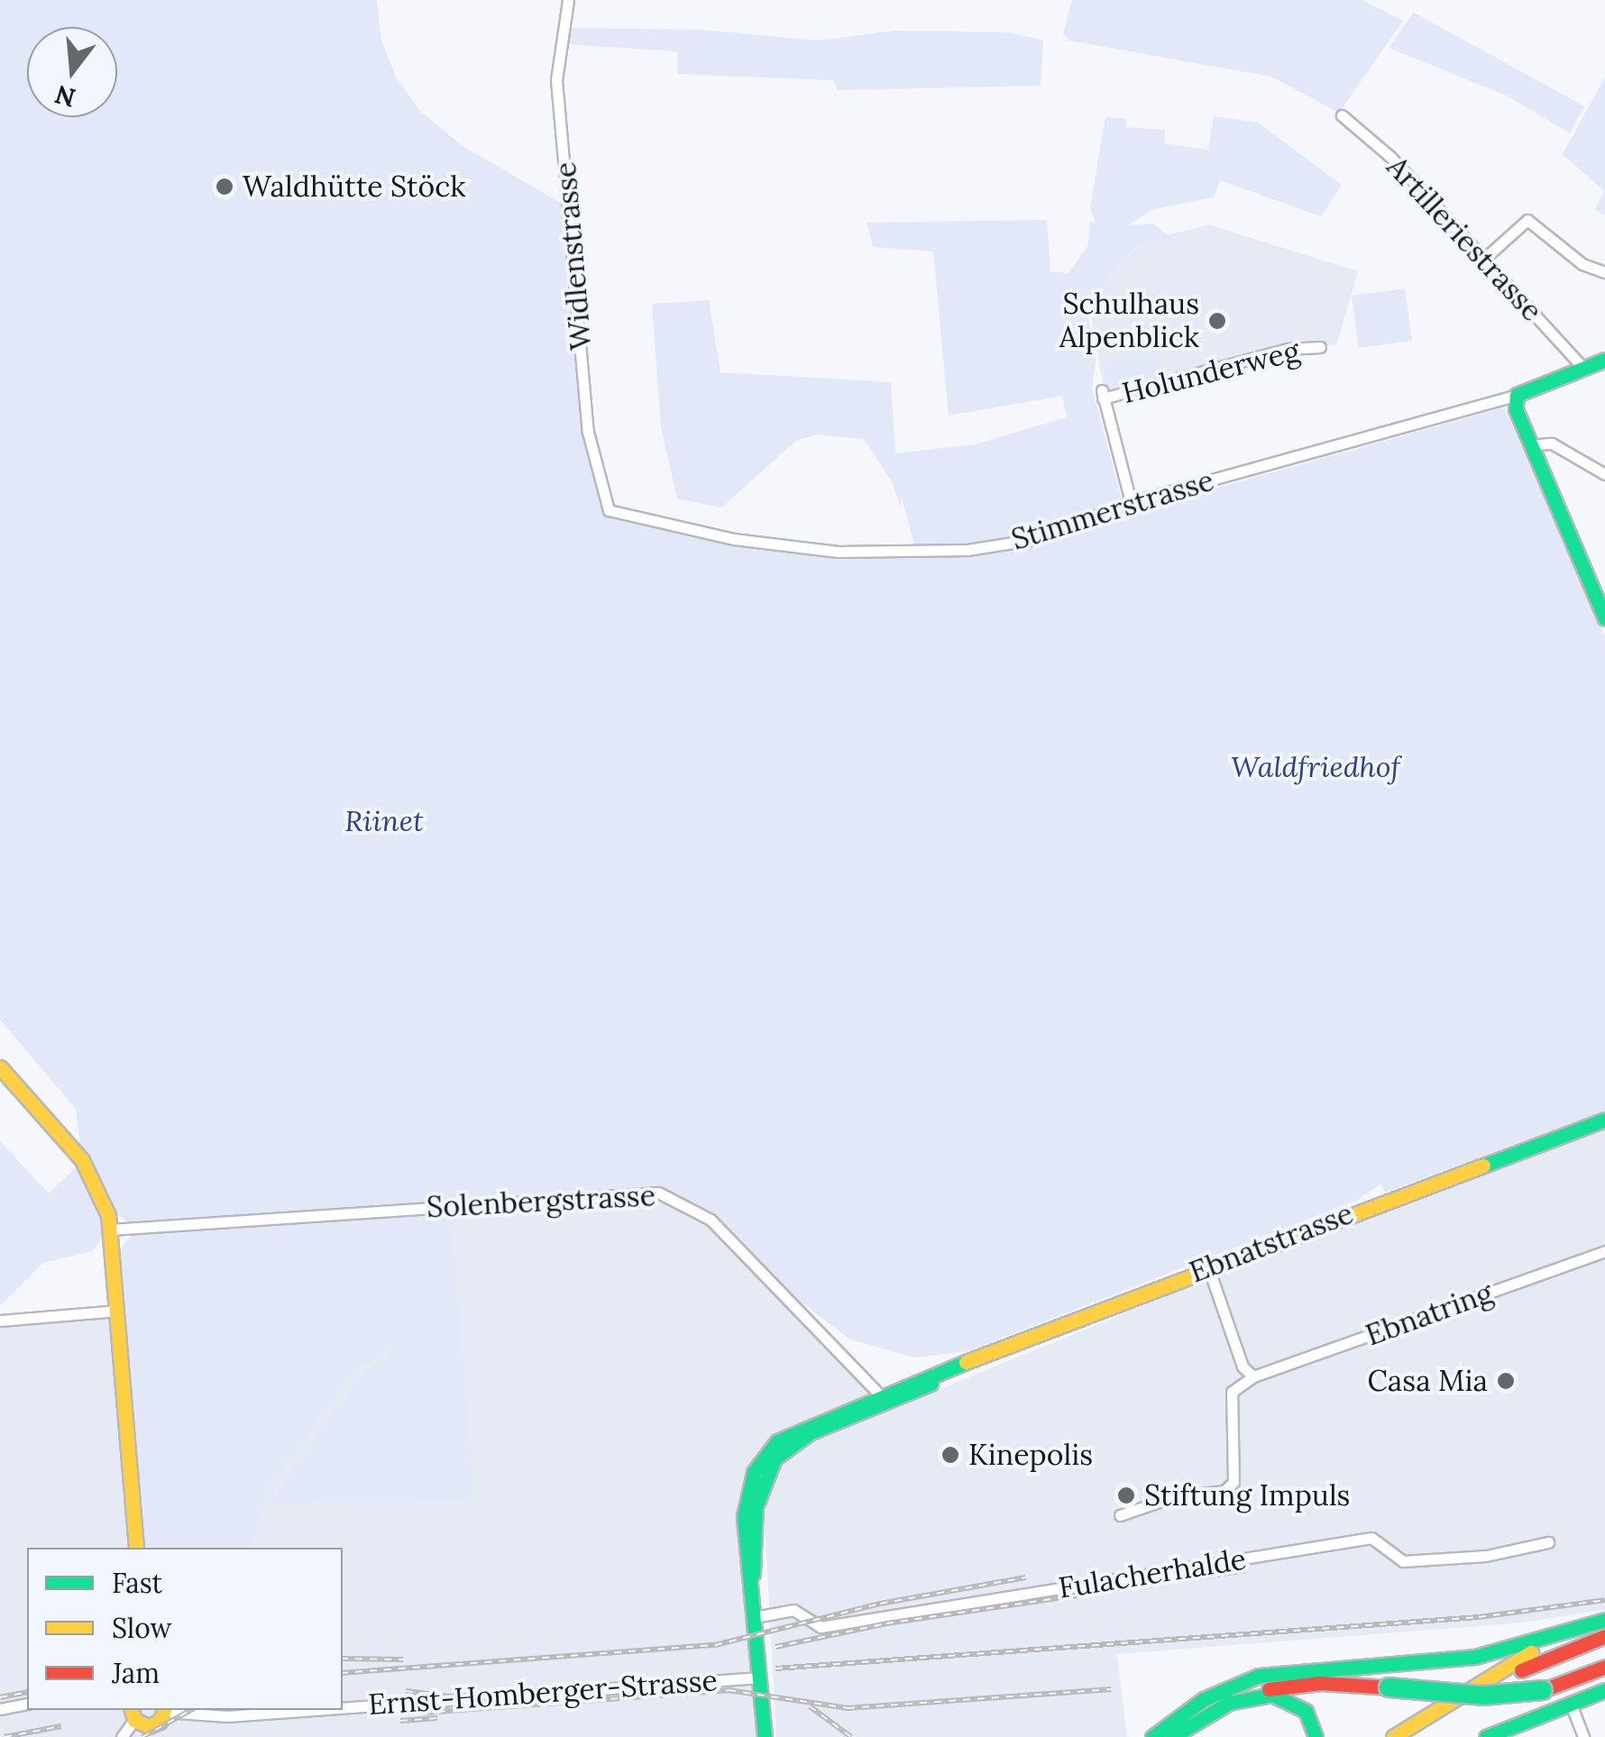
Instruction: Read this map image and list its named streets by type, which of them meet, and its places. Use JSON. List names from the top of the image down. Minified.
{"streets":{"main road":["Stimmerstrasse","Ebnatstrasse"],"street":["Artilleriestrasse","Widlenstrasse","Holunderweg","Solenbergstrasse","Ebnatring","Fulacherhalde","Ernst-Homberger-Strasse"]},"crossings":[["Artilleriestrasse","Stimmerstrasse"],["Widlenstrasse","Stimmerstrasse"],["Holunderweg","Stimmerstrasse"],["Solenbergstrasse","Ebnatstrasse"],["Ebnatstrasse","Fulacherhalde"],["Ebnatstrasse","Ernst-Homberger-Strasse"]],"parks":["Waldfriedhof","Riinet"],"places":["Waldhütte Stöck","Schulhaus Alpenblick","Casa Mia","Kinepolis","Stiftung Impuls"],"legend":["Fast","Slow","Jam"],"north":"bottom"}
